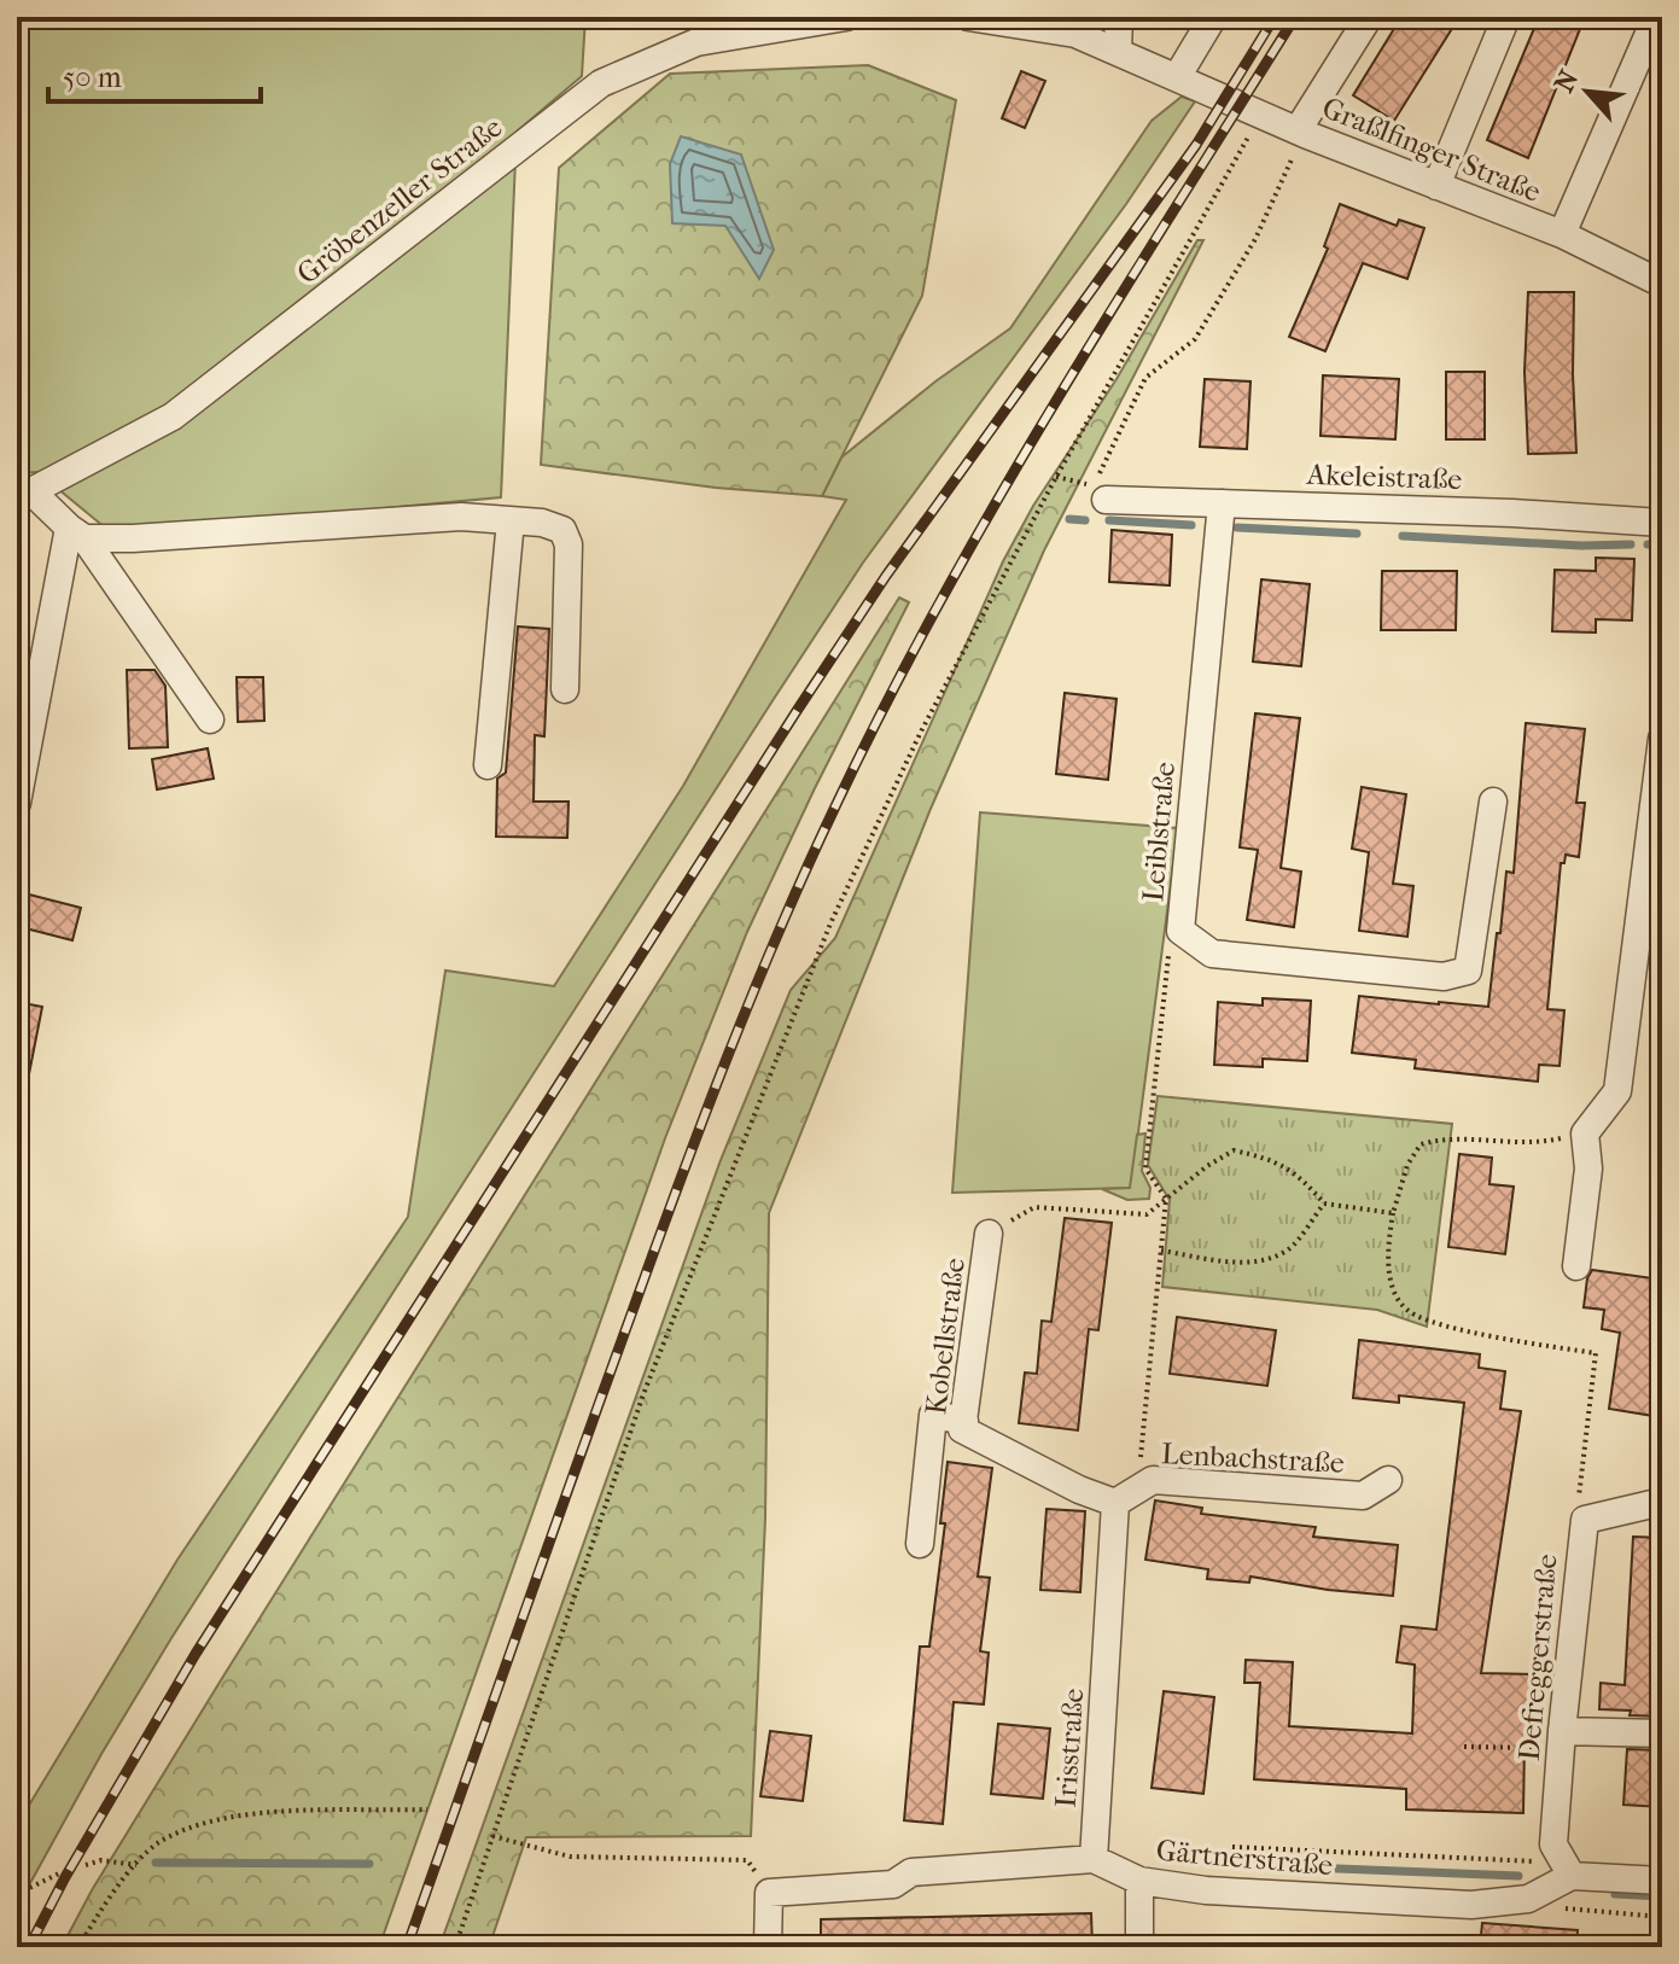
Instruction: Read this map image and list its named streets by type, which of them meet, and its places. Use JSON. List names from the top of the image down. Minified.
{"streets":{"street":["Graßlfinger Straße","Gröbenzeller Straße","Akeleistraße","Leiblstraße","Kobellstraße","Lenbachstraße","Defreggerstraße","Irisstraße","Gärtnerstraße"]},"crossings":[["Akeleistraße","Leiblstraße"],["Kobellstraße","Lenbachstraße"],["Kobellstraße","Irisstraße"],["Lenbachstraße","Irisstraße"],["Defreggerstraße","Gärtnerstraße"],["Irisstraße","Gärtnerstraße"]],"scale_bar":"50 m","north":"top left"}
